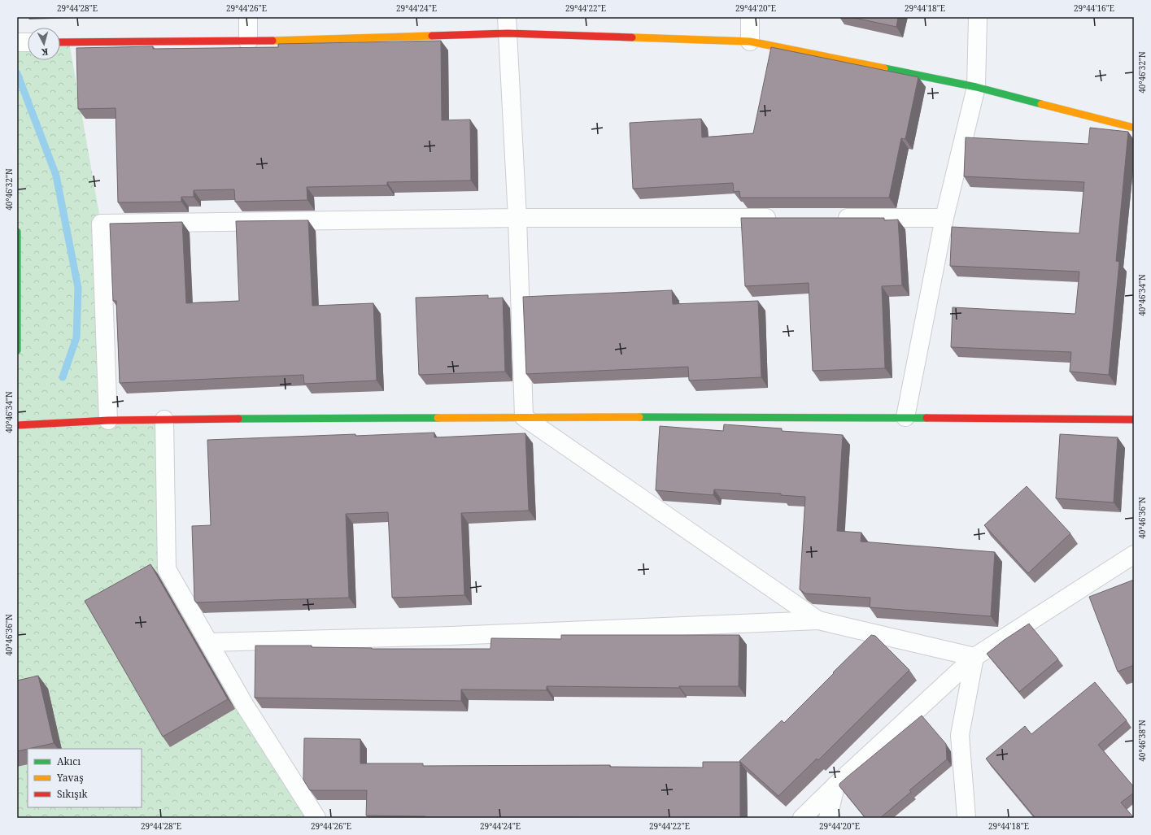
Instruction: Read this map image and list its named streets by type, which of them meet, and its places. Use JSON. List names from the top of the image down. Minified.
{"legend":["Akıcı","Yavaş","Sıkışık"],"north":"bottom","coordinates":["29°44'28\"E","29°44'26\"E","29°44'24\"E","29°44'22\"E","29°44'20\"E","29°44'18\"E","29°44'16\"E","40°46'32\"N","40°46'34\"N","40°46'36\"N","40°46'38\"N"]}
